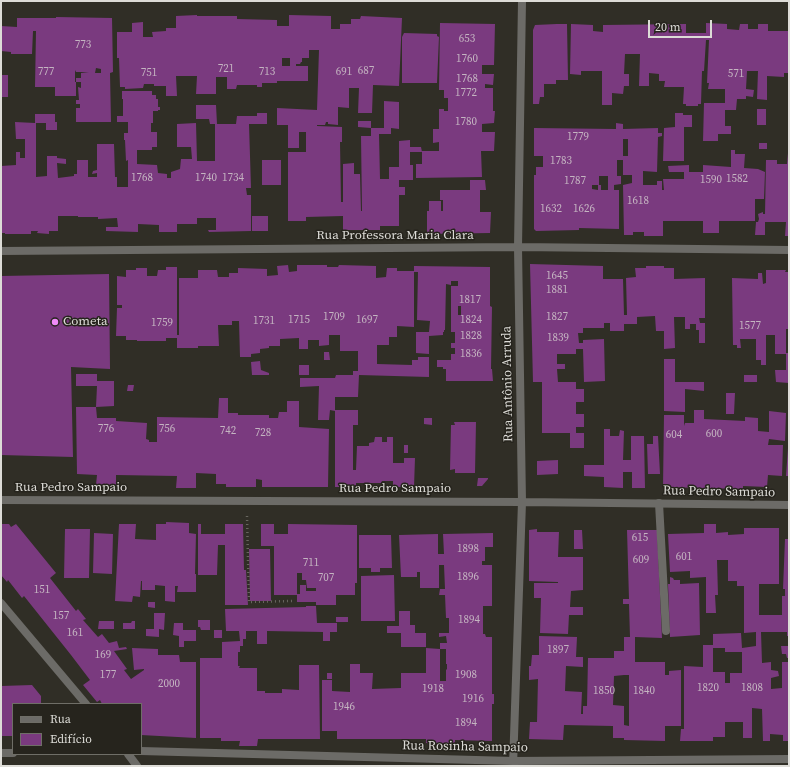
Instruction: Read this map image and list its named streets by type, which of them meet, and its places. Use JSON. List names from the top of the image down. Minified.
{"streets":{"street":["Rua Professora Maria Clara","Rua Antônio Arruda","Rua Pedro Sampaio","Rua Rosinha Sampaio"]},"crossings":[["Rua Professora Maria Clara","Rua Antônio Arruda"],["Rua Antônio Arruda","Rua Pedro Sampaio"],["Rua Antônio Arruda","Rua Rosinha Sampaio"]],"places":["Cometa"],"house_numbers":["653","773","1760","721","687","777","713","691","751","571","1768","1772","1780","1779","1783","1768","1740","1734","1582","1590","1787","1618","1632","1626","1645","1881","1817","1709","1827","1715","1697","1824","1731","1759","1577","1828","1839","1836","776","756","742","728","600","604","615","1898","601","609","711","1896","707","151","157","1894","161","1897","169","177","1908","2000","1820","1808","1918","1850","1840","1916","1946","1894"],"legend":["Rua","Edifício"],"scale_bar":"20 m"}
